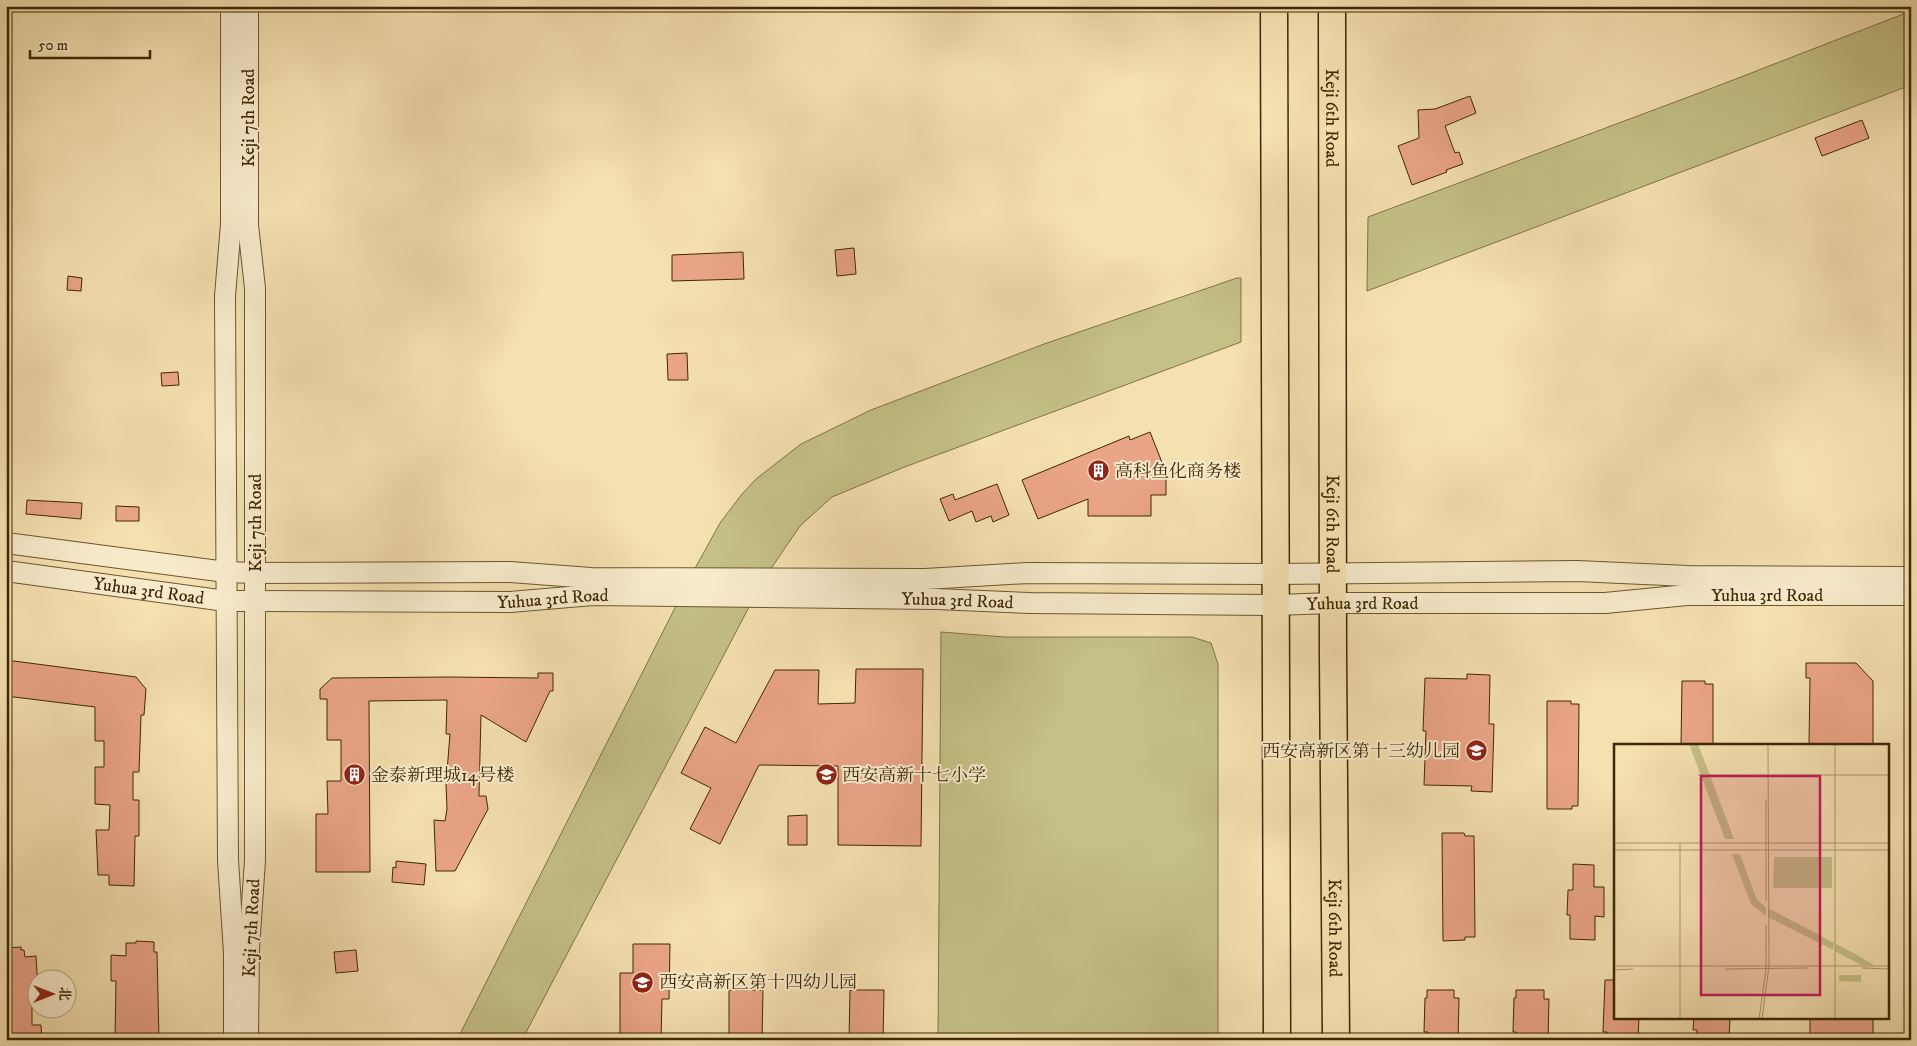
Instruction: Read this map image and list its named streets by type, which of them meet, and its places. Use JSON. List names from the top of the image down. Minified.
{"streets":{"main road":["Keji 6th Road"],"street":["Keji 7th Road","Yuhua 3rd Road"]},"crossings":[["Keji 7th Road","Yuhua 3rd Road"],["Keji 6th Road","Yuhua 3rd Road"]],"places":{"building":["高科鱼化商务楼","金泰新理城14号楼"],"school or university":["西安高新区第十三幼儿园","西安高新十七小学","西安高新区第十四幼儿园"]},"scale_bar":"50 m","north":"right"}
